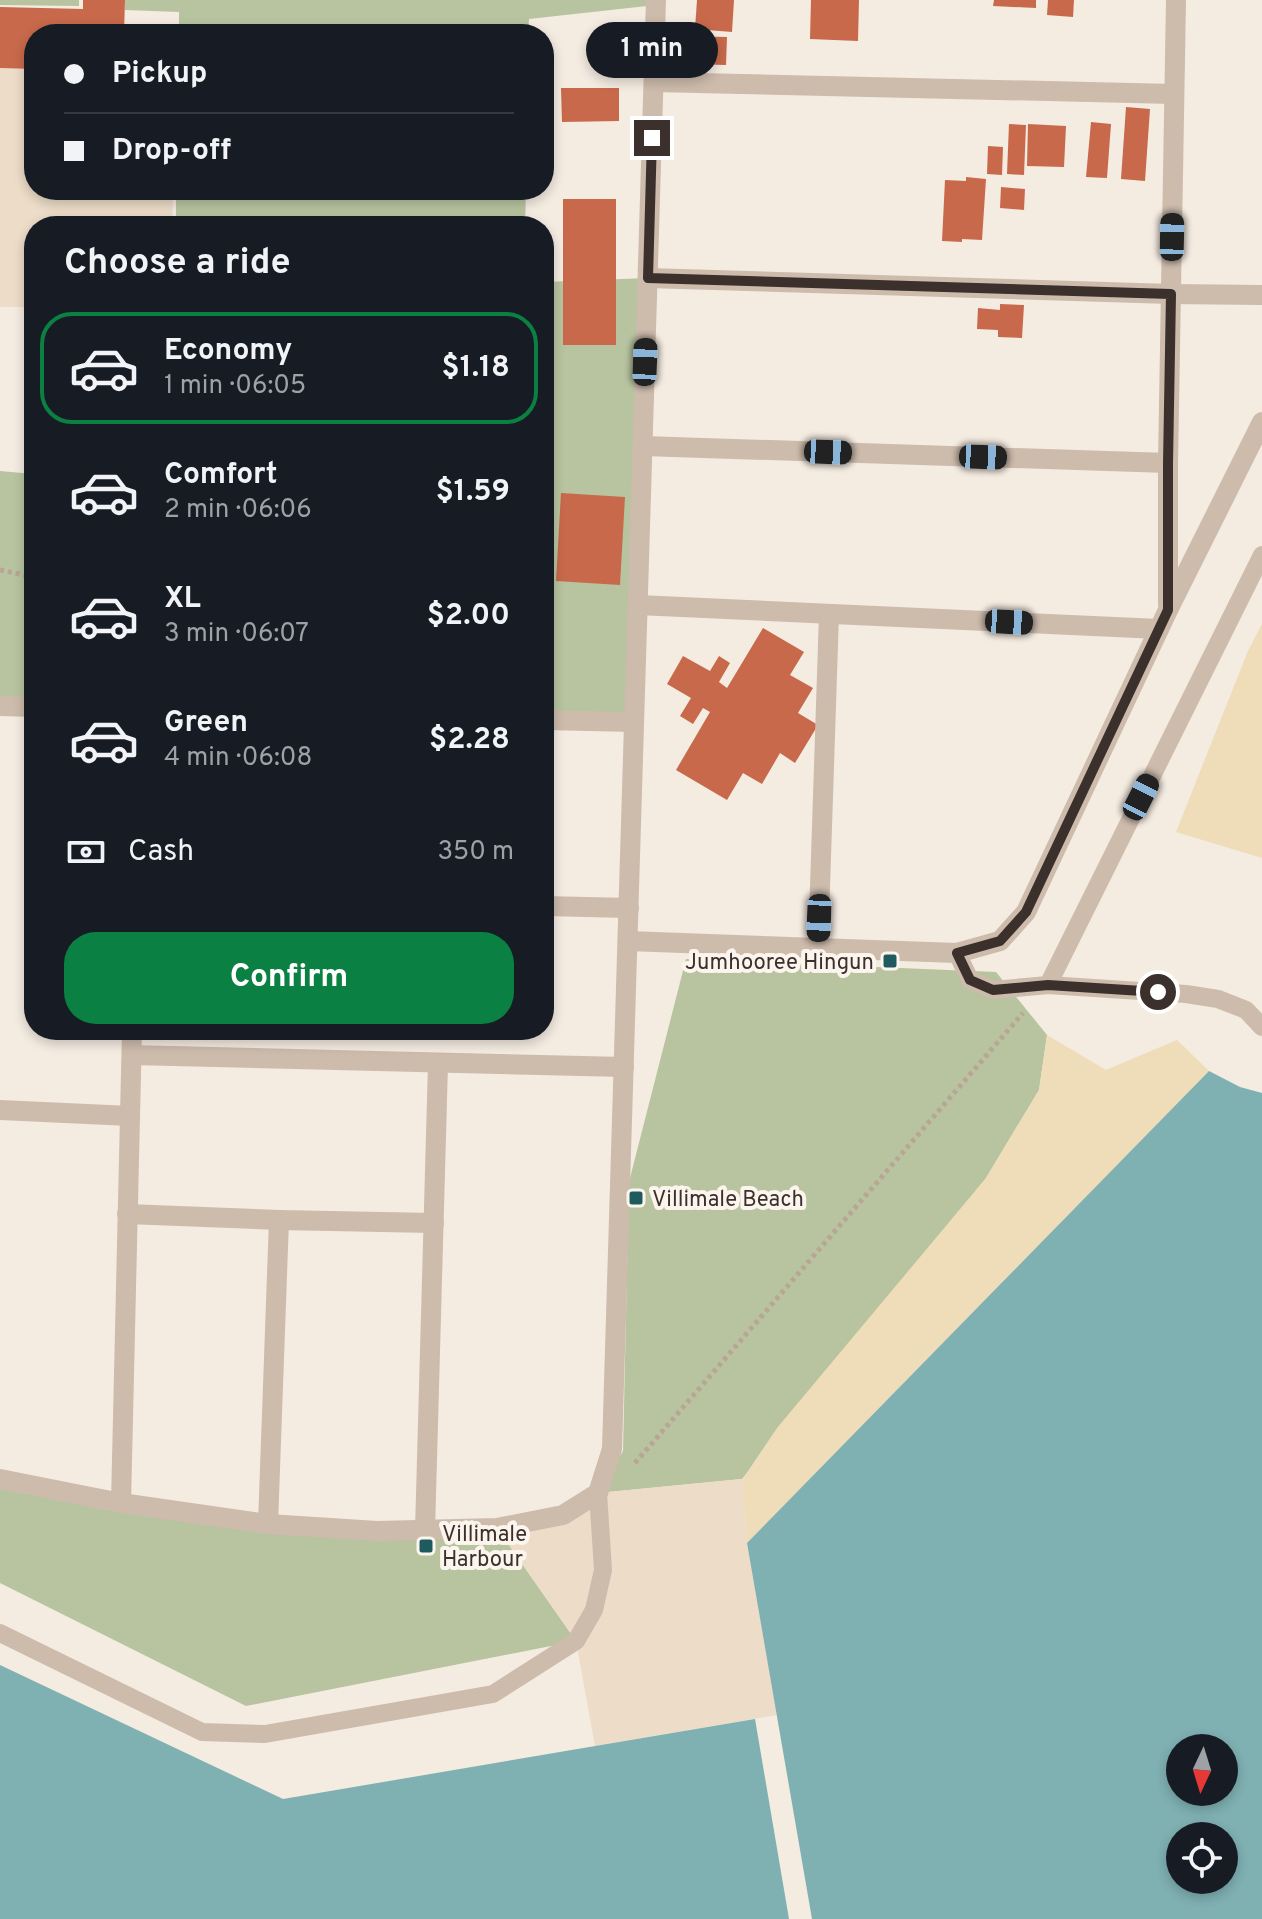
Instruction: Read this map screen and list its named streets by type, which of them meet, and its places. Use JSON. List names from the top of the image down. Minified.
{"places":{"transit":["Jumhooree Hingun","Villimale Beach","Villimale Harbour"]},"north":"bottom","page":{"bubble":"1 min","banner":["Pickup","Drop-off"],"heading":"Choose a ride","list":[{"name":"Economy","note":"1 min · 06:05","value":"$1.18"},{"name":"Comfort","note":"2 min · 06:06","value":"$1.59"},{"name":"XL","note":"3 min · 06:07","value":"$2.00"},{"name":"Green","note":"4 min · 06:08","value":"$2.28"}],"pay":["Cash","350 m"],"buttons":"Confirm"}}
